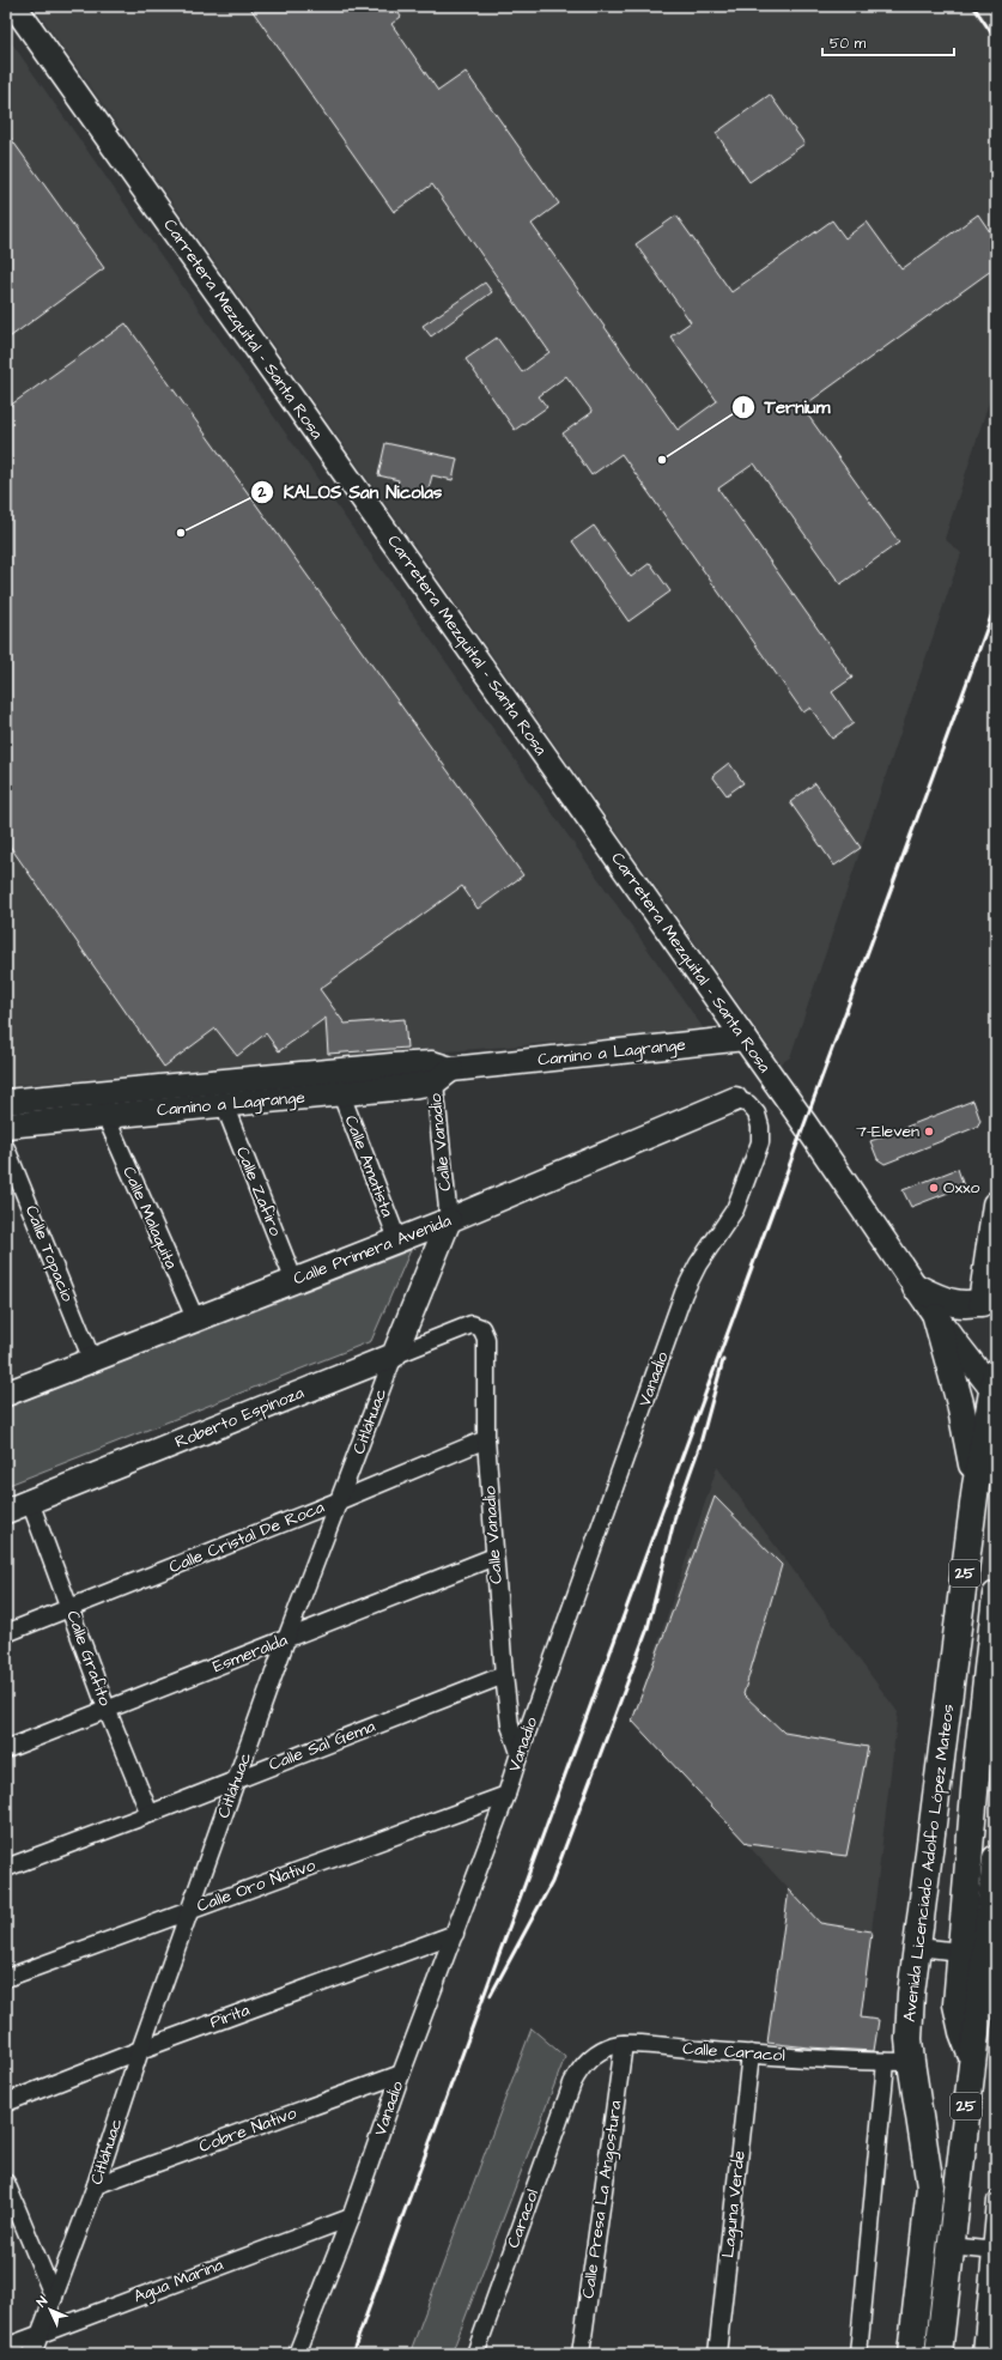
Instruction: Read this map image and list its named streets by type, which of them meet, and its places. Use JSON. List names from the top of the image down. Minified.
{"streets":{"main road":["25","Avenida Licenciado Adolfo López Mateos"],"street":["Carretera Mezquital - Santa Rosa","Camino a Lagrange","Calle Vanadio","Calle Amatista","Calle Zafiro","Calle Malaquita","Calle Primera Avenida","Calle Topacio","Vanadio","Roberto Espinoza","Citláhuac","Calle Cristal De Roca","Esmeralda","Calle Grafito","Calle Sal Gema","Calle Oro Nativo","Pirita","Calle Caracol","Cobre Nativo","Calle Presa La Angostura","Laguna Verde","Caracol","Agua Marina"]},"crossings":[["Carretera Mezquital - Santa Rosa","Camino a Lagrange"],["Carretera Mezquital - Santa Rosa","Avenida Licenciado Adolfo López Mateos"],["Camino a Lagrange","Calle Vanadio"],["Camino a Lagrange","Calle Amatista"],["Camino a Lagrange","Calle Zafiro"],["Camino a Lagrange","Calle Malaquita"],["Calle Vanadio","Calle Primera Avenida"],["Calle Vanadio","Vanadio"],["Calle Vanadio","Roberto Espinoza"],["Calle Vanadio","Citláhuac"],["Calle Vanadio","Calle Cristal De Roca"],["Calle Vanadio","Esmeralda"],["Calle Vanadio","Calle Sal Gema"],["Calle Amatista","Calle Primera Avenida"],["Calle Zafiro","Calle Primera Avenida"],["Calle Malaquita","Calle Primera Avenida"],["Calle Primera Avenida","Calle Topacio"],["Calle Primera Avenida","Vanadio"],["Calle Primera Avenida","Citláhuac"],["Vanadio","Calle Oro Nativo"],["Vanadio","Pirita"],["Vanadio","Cobre Nativo"],["Vanadio","Agua Marina"],["Roberto Espinoza","Citláhuac"],["Roberto Espinoza","Calle Grafito"],["Citláhuac","Calle Cristal De Roca"],["Citláhuac","Esmeralda"],["Citláhuac","Calle Sal Gema"],["Citláhuac","Calle Oro Nativo"],["Citláhuac","Pirita"],["Citláhuac","Cobre Nativo"],["Citláhuac","Agua Marina"],["Calle Cristal De Roca","Calle Grafito"],["Esmeralda","Calle Grafito"],["Calle Grafito","Calle Sal Gema"],["Avenida Licenciado Adolfo López Mateos","Calle Caracol"],["Calle Caracol","Calle Presa La Angostura"],["Calle Caracol","Laguna Verde"],["Calle Caracol","Caracol"]],"places":["Ternium","KALOS San Nicolas","7-Eleven","Oxxo"],"scale_bar":"50 m","north":"top left"}
